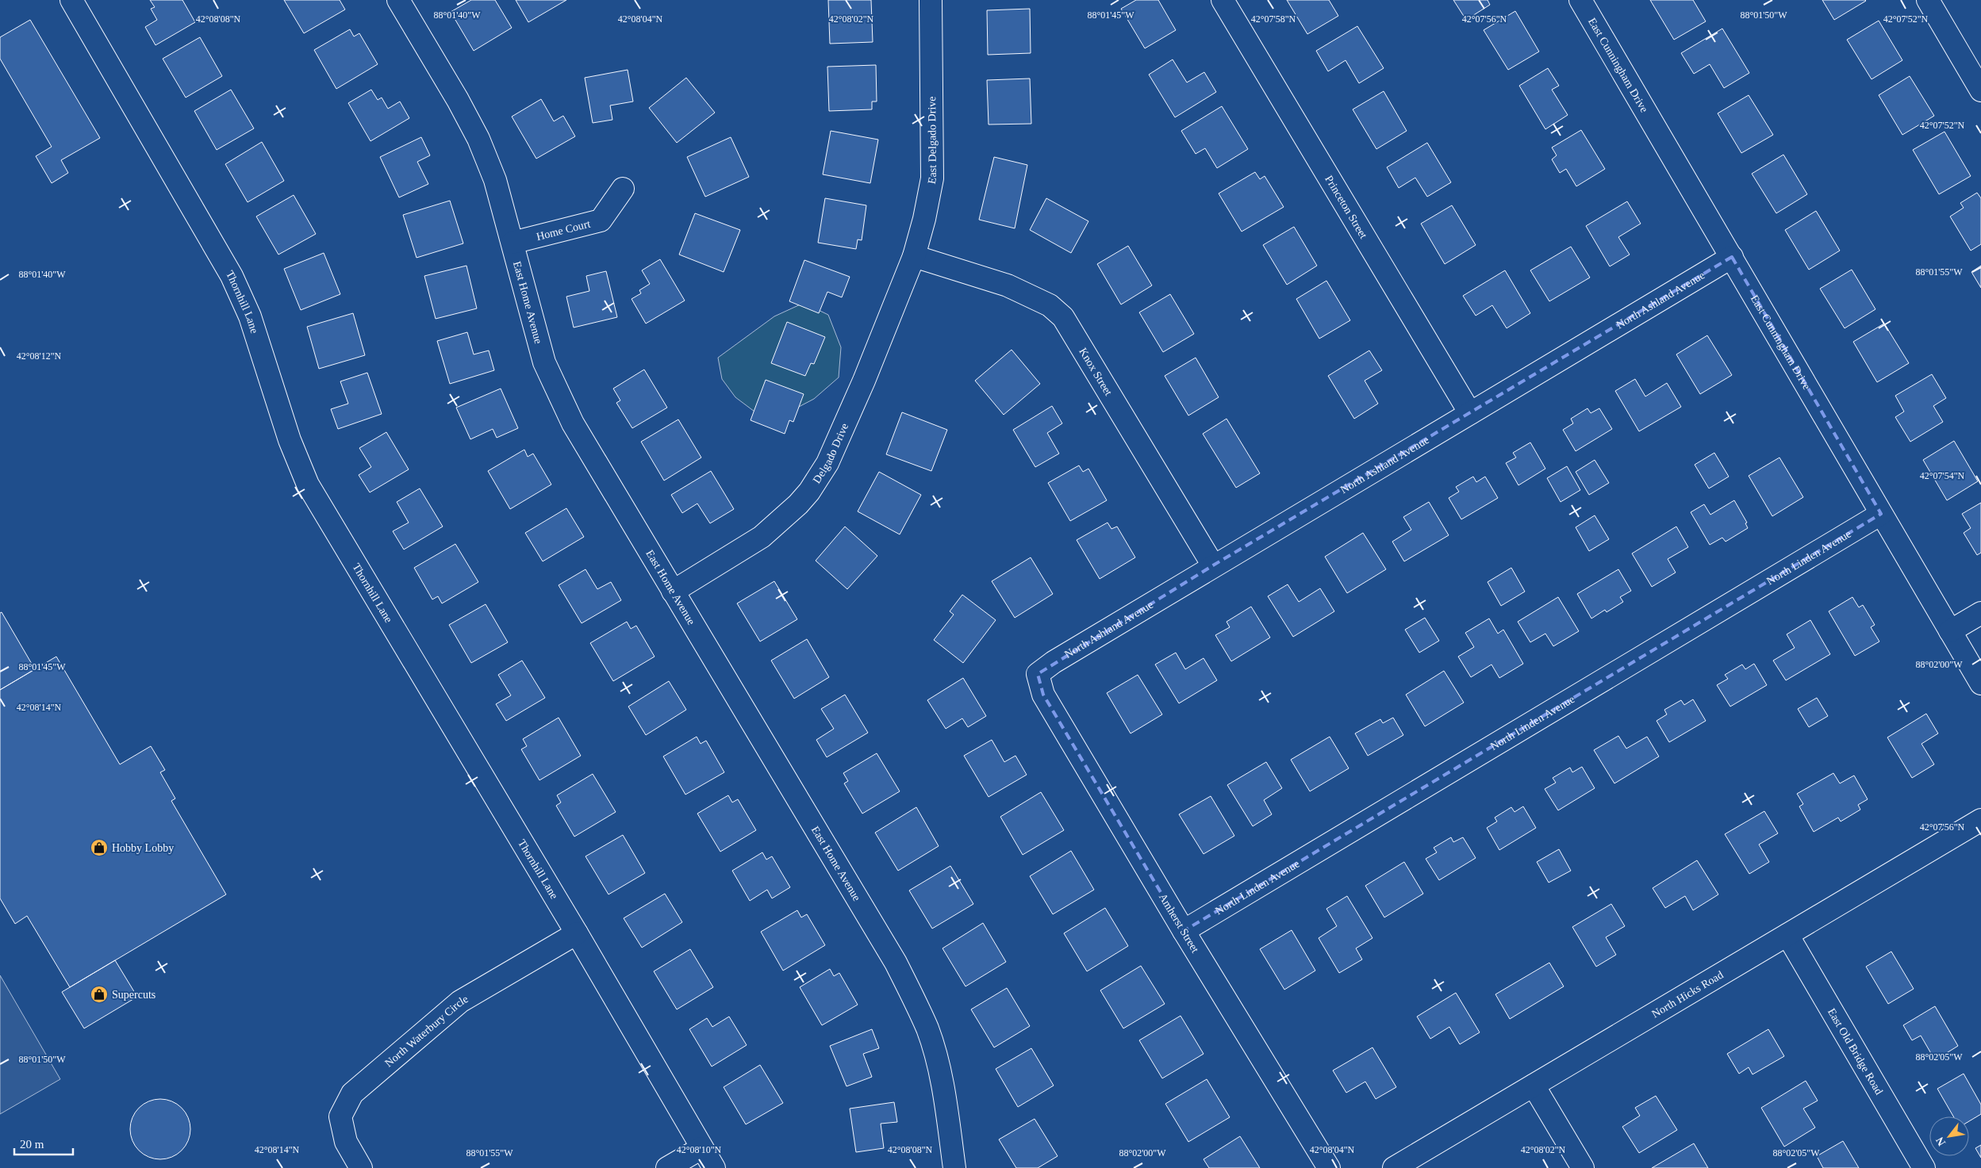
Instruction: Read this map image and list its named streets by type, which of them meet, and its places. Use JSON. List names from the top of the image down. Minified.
{"streets":{"street":["East Cunningham Drive","East Delgado Drive","Princeton Street","Home Court","North Ashland Avenue","Thornhill Lane","East Home Avenue","Knox Street","Delgado Drive","North Linden Avenue","Amherst Street","North Hicks Road","North Waterbury Circle","East Old Bridge Road"]},"crossings":[["East Cunningham Drive","North Ashland Avenue"],["East Cunningham Drive","North Linden Avenue"],["East Delgado Drive","Knox Street"],["East Delgado Drive","Delgado Drive"],["Princeton Street","North Ashland Avenue"],["Home Court","East Home Avenue"],["North Ashland Avenue","Knox Street"],["North Ashland Avenue","Amherst Street"],["Thornhill Lane","North Waterbury Circle"],["East Home Avenue","Delgado Drive"],["Knox Street","Delgado Drive"],["North Linden Avenue","Amherst Street"],["North Hicks Road","East Old Bridge Road"]],"places":{"shop":["Hobby Lobby","Supercuts"]},"scale_bar":"20 m","north":"bottom left","coordinates":["88°01'40\"W","88°01'45\"W","88°01'50\"W","42°08'08\"N","42°08'04\"N","42°08'02\"N","42°07'58\"N","42°07'56\"N","42°07'52\"N","88°01'55\"W","42°08'12\"N","42°07'54\"N","88°02'00\"W","42°08'14\"N","88°02'05\"W","42°08'10\"N"]}
